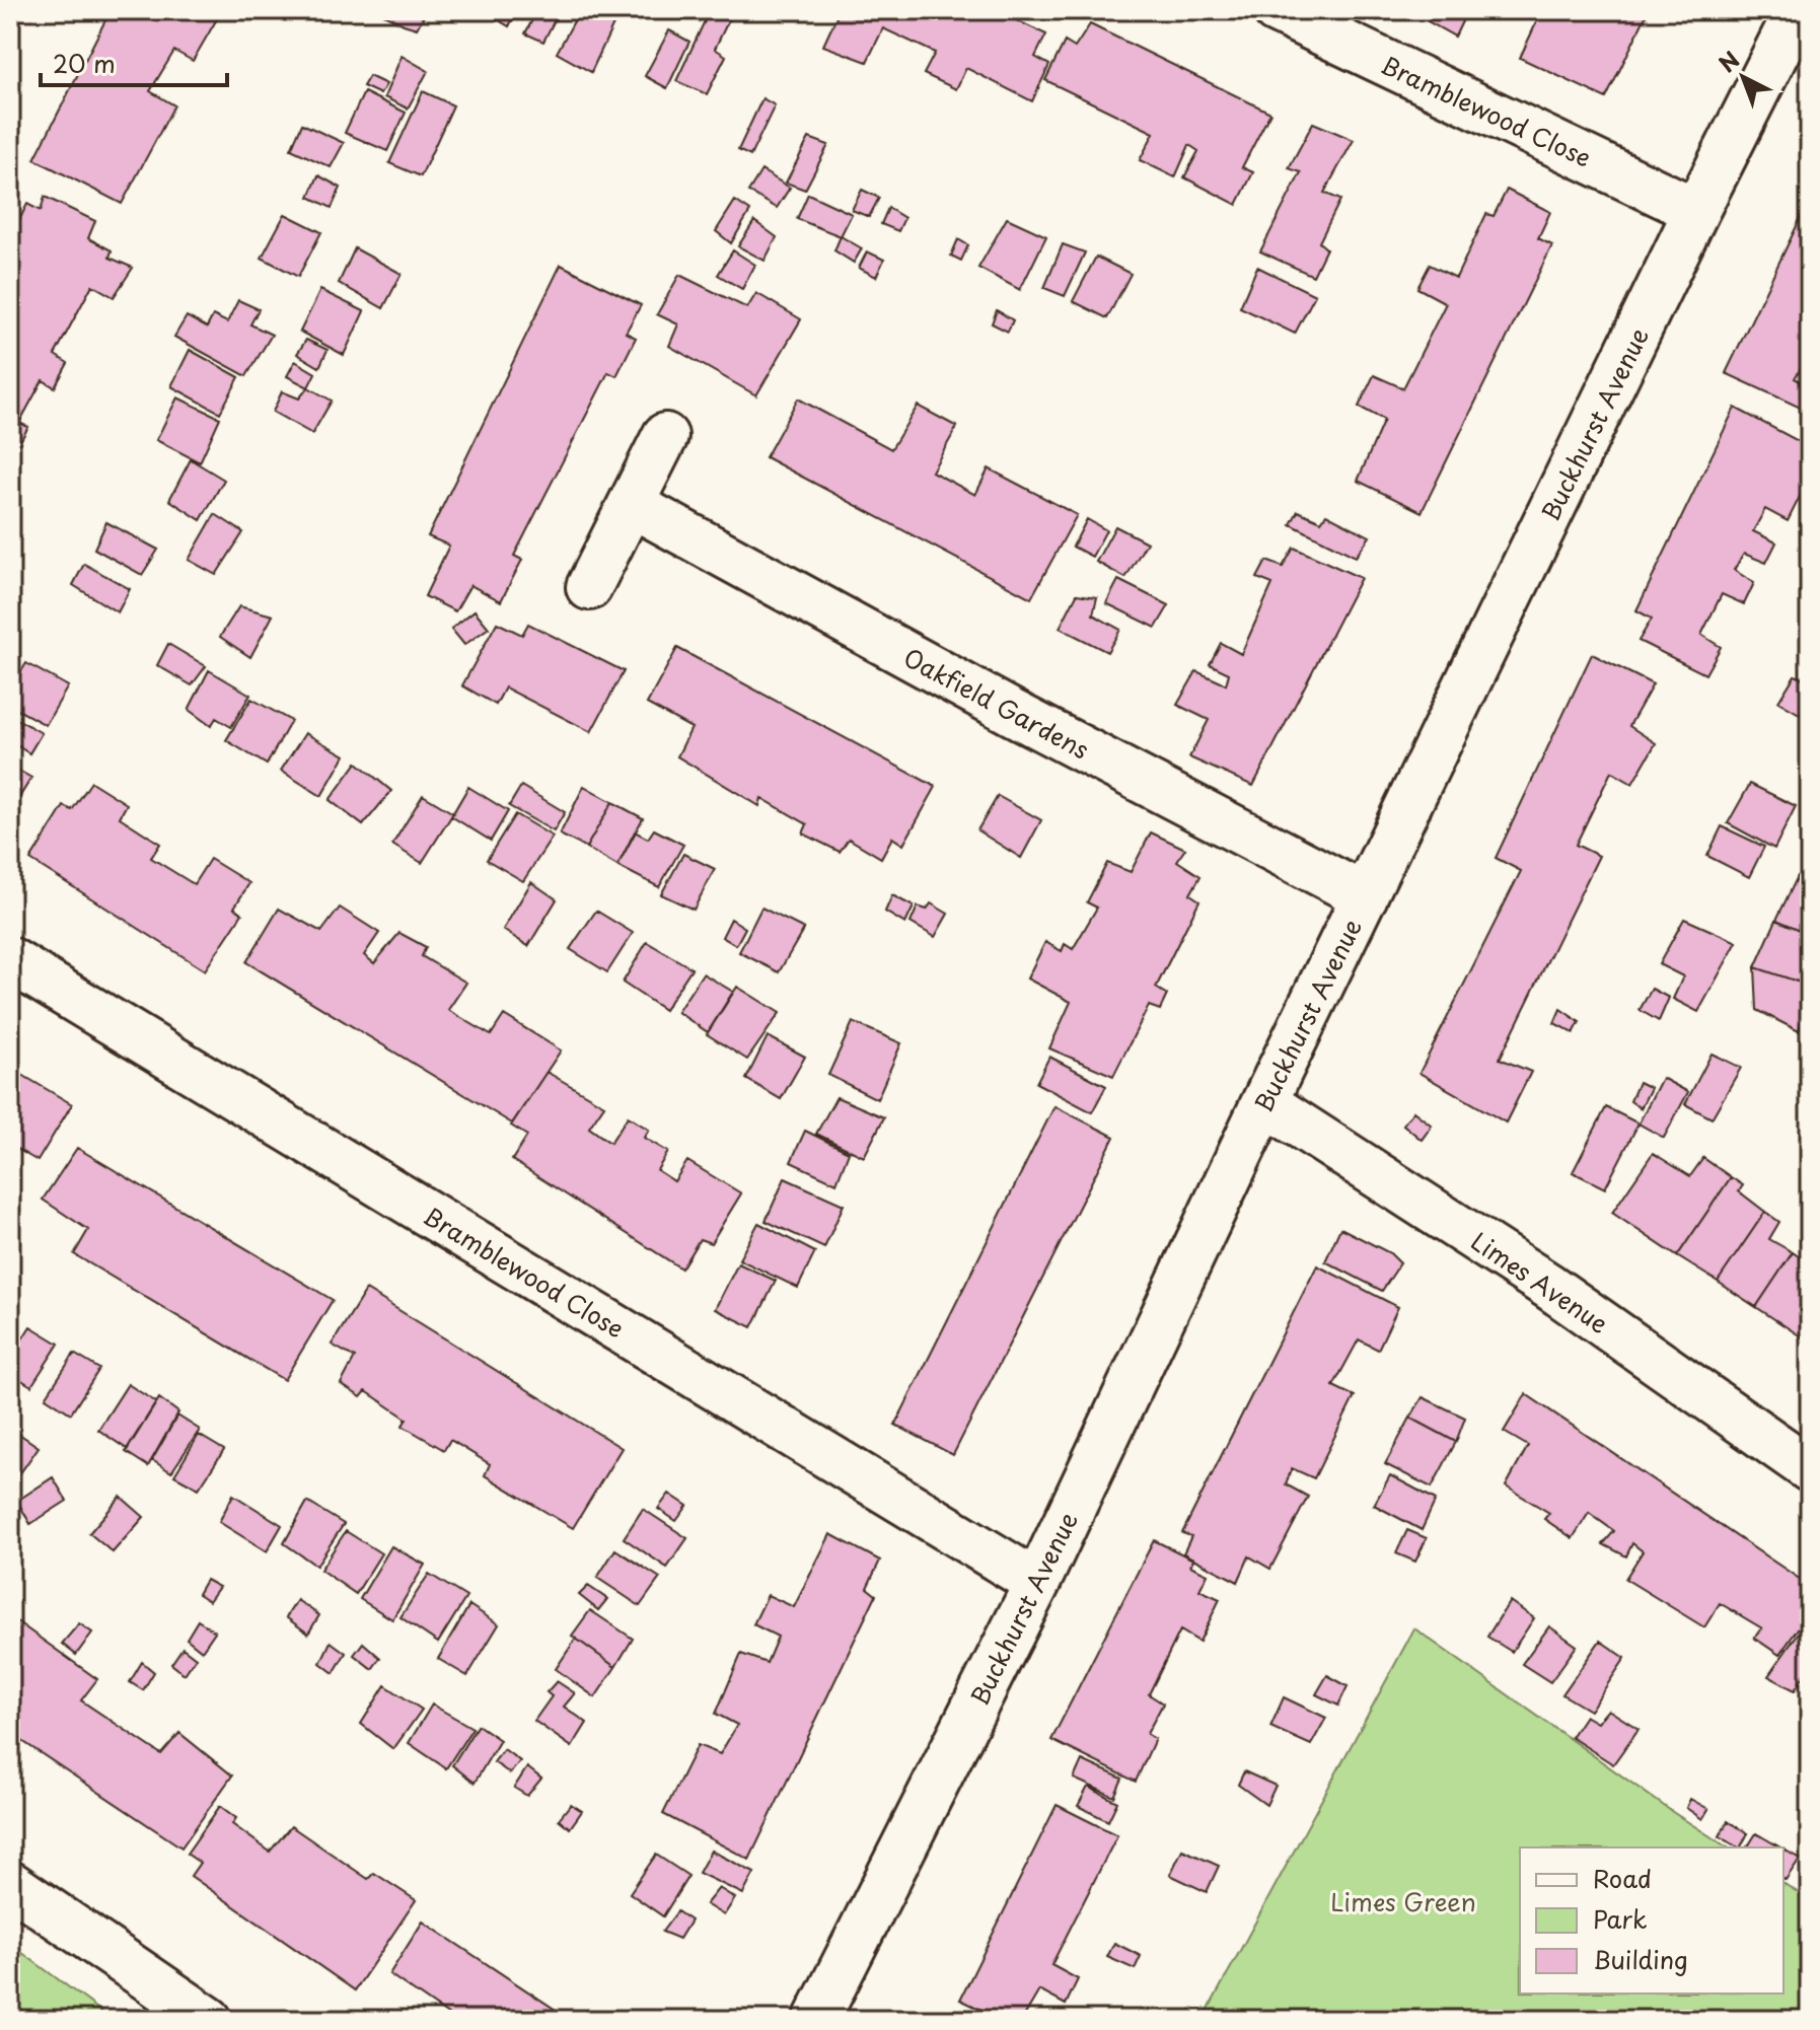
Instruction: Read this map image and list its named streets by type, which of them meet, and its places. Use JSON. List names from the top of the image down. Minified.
{"streets":{"street":["Bramblewood Close","Buckhurst Avenue","Oakfield Gardens","Limes Avenue"]},"crossings":[["Bramblewood Close","Buckhurst Avenue"],["Buckhurst Avenue","Oakfield Gardens"],["Buckhurst Avenue","Limes Avenue"]],"parks":["Limes Green"],"legend":["Road","Park","Building"],"scale_bar":"20 m","north":"top left"}
